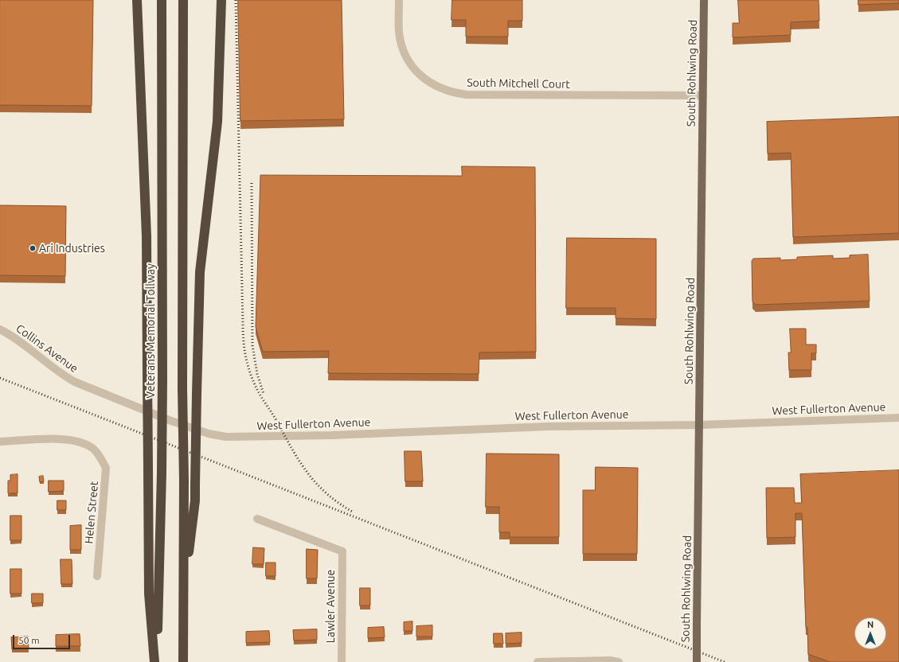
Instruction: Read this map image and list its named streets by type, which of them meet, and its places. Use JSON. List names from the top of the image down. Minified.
{"streets":{"highway":["Veterans Memorial Tollway"],"main road":["South Rohlwing Road"],"street":["South Mitchell Court","Collins Avenue","West Fullerton Avenue","Helen Street","Lawler Avenue"]},"crossings":[["South Rohlwing Road","South Mitchell Court"],["South Rohlwing Road","West Fullerton Avenue"],["Collins Avenue","West Fullerton Avenue"]],"places":["Ari Industries"],"scale_bar":"50 m","north":"top"}
